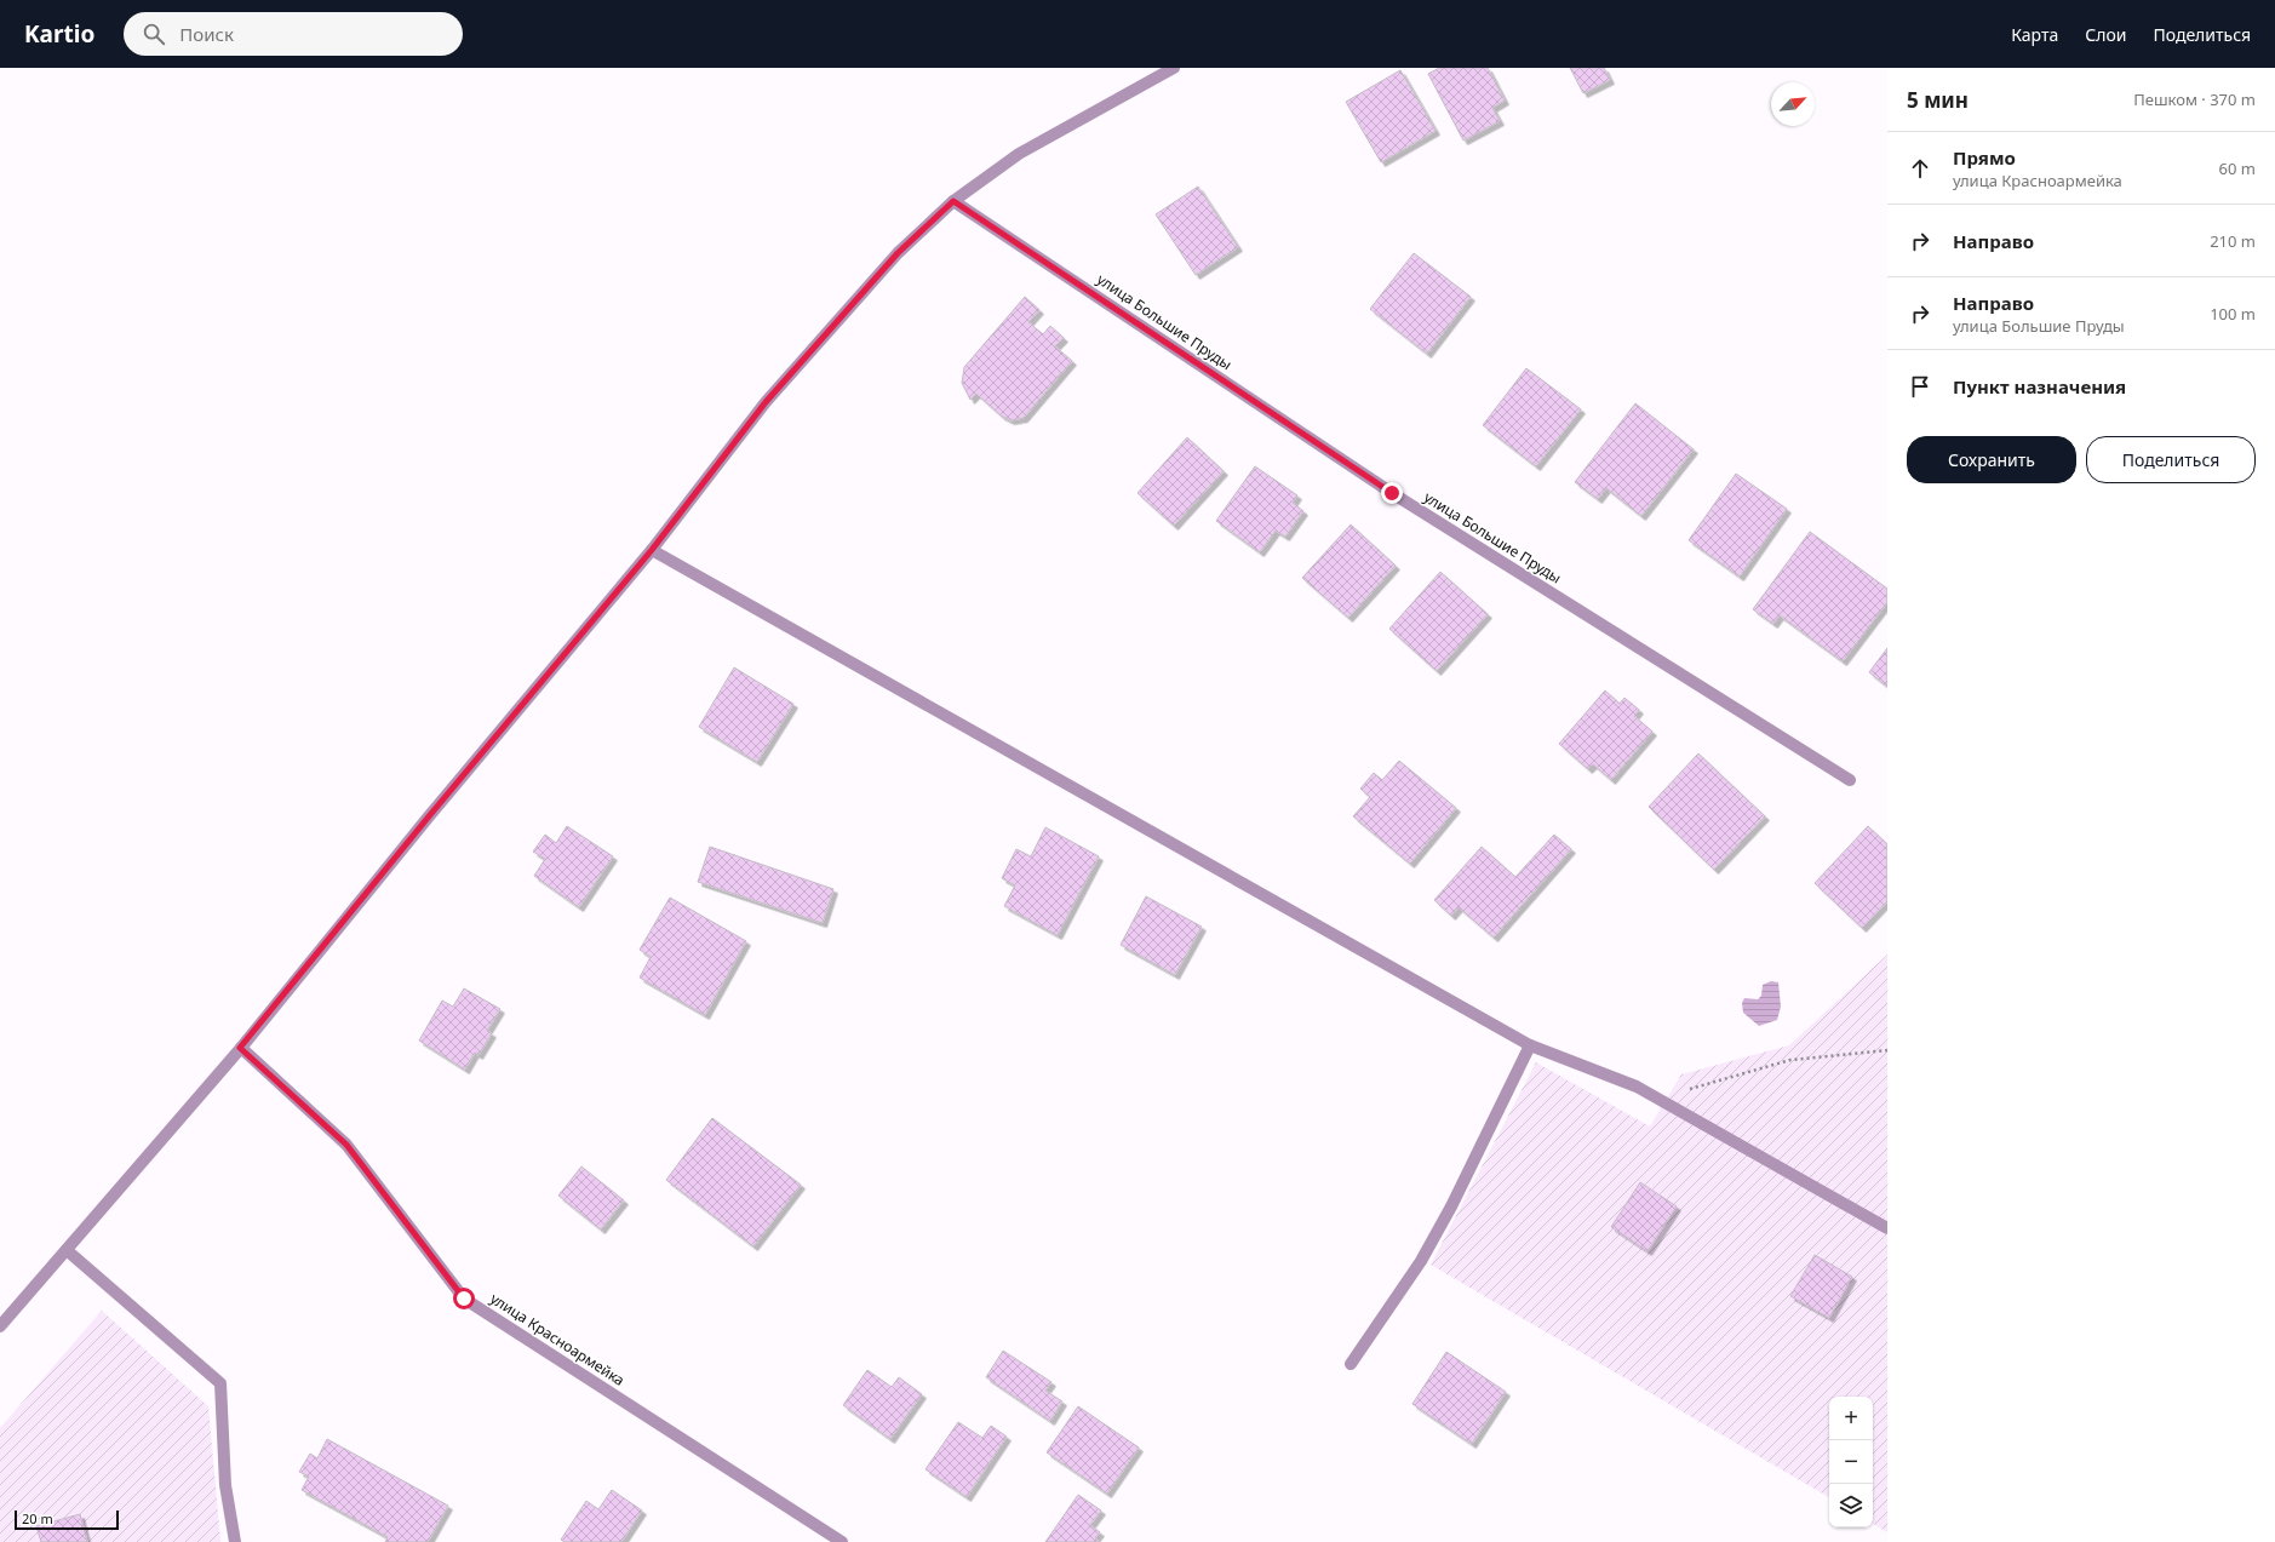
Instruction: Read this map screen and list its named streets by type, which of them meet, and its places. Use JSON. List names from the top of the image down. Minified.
{"streets":{"street":["улица Большие Пруды","улица Красноармейка"]},"scale_bar":"20 m","north":"top right","page":{"header":"Kartio","search":"Поиск","nav":["Карта","Слои","Поделиться"],"heading":["5 мин","Пешком · 370 m"],"list":[["Прямо","улица Красноармейка","60 m"],["Направо","210 m"],["Направо","улица Большие Пруды","100 m"],"Пункт назначения"],"buttons":["Сохранить","Поделиться"],"map_buttons":["+","−"],"scale":"20 m"}}
